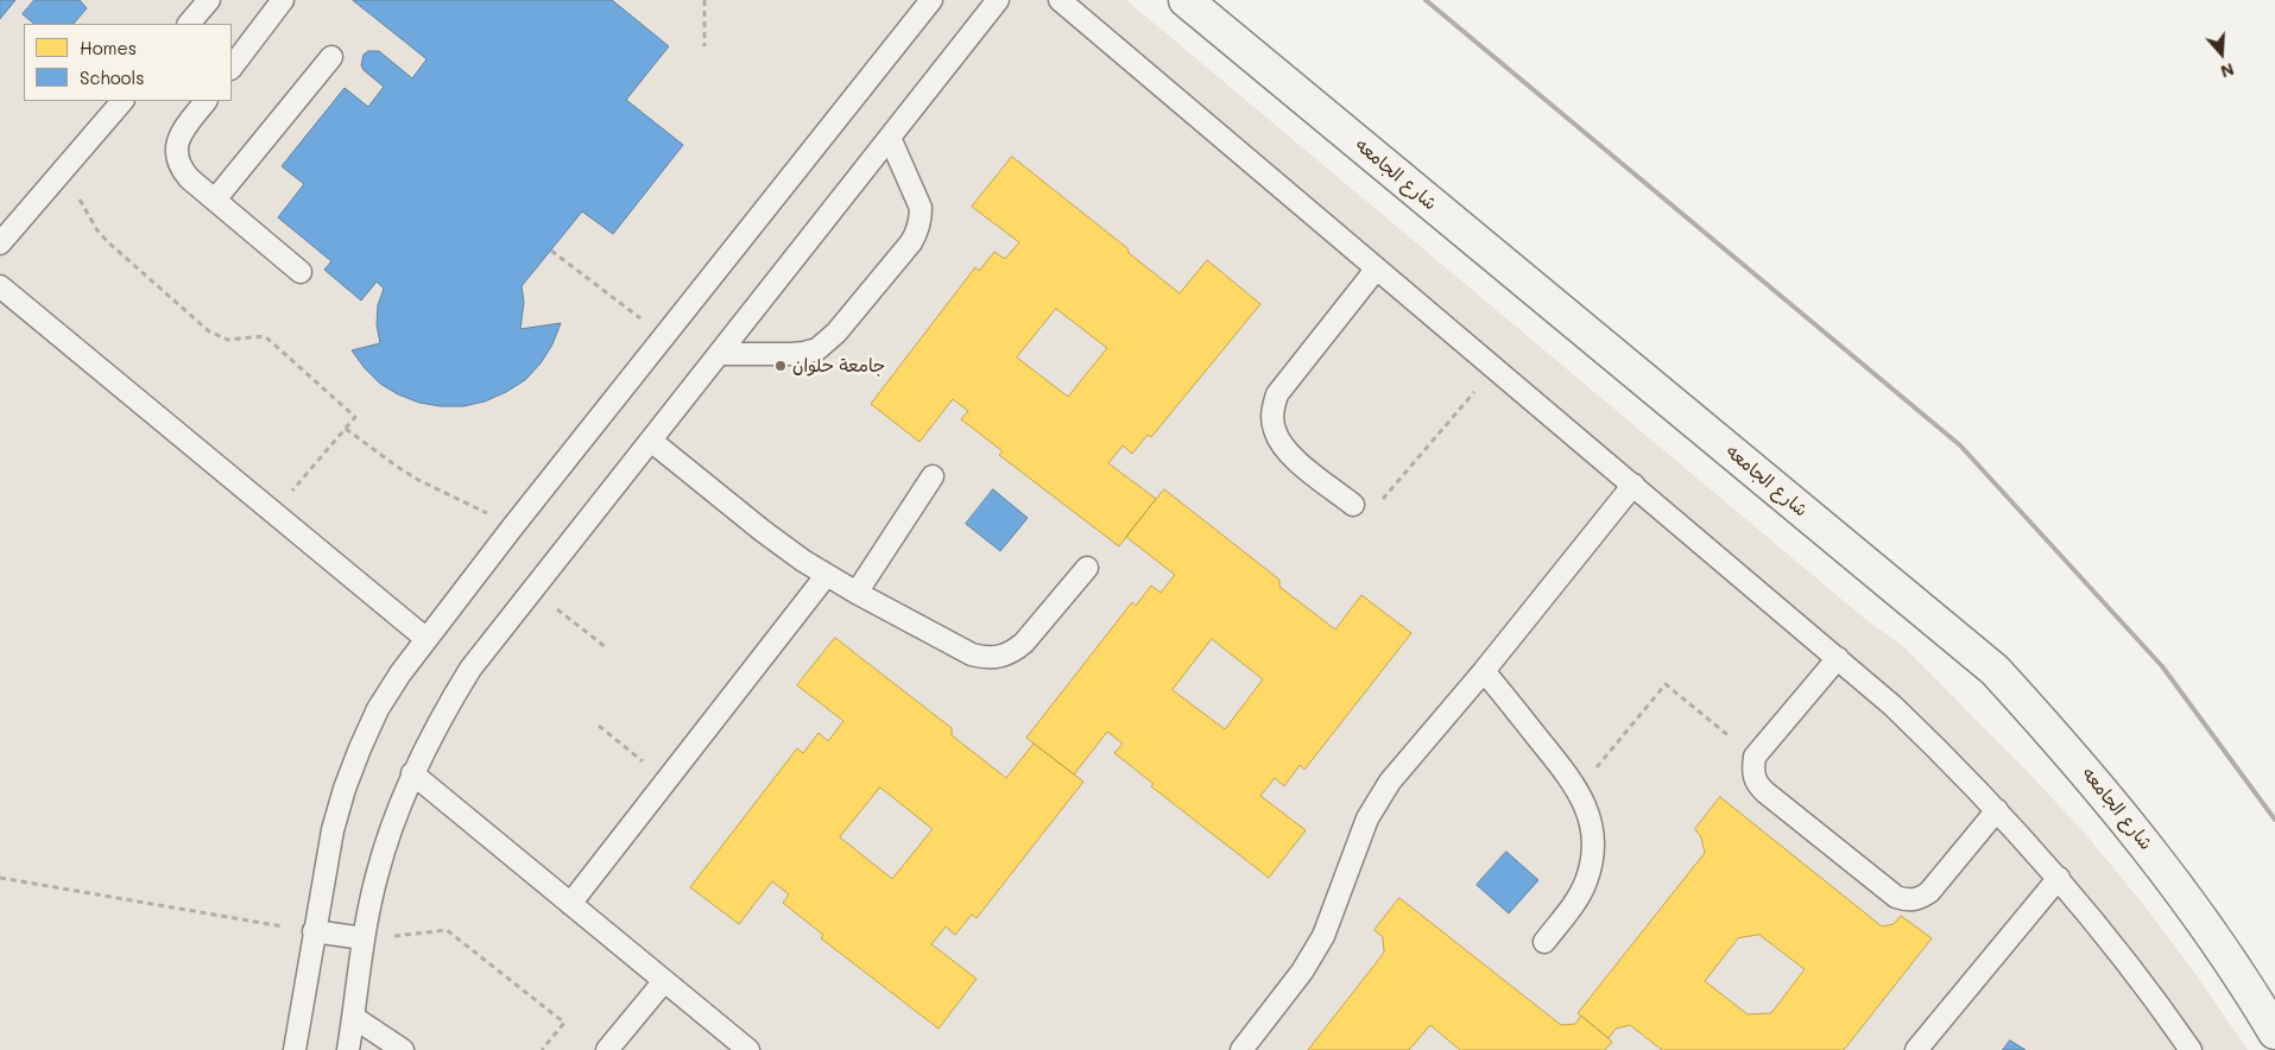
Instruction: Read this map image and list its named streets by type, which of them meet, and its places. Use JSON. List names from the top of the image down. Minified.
{"streets":{"street":["شارع الجامعه"]},"places":["جامعة حلوان"],"legend":["Homes","Schools"],"north":"bottom"}
